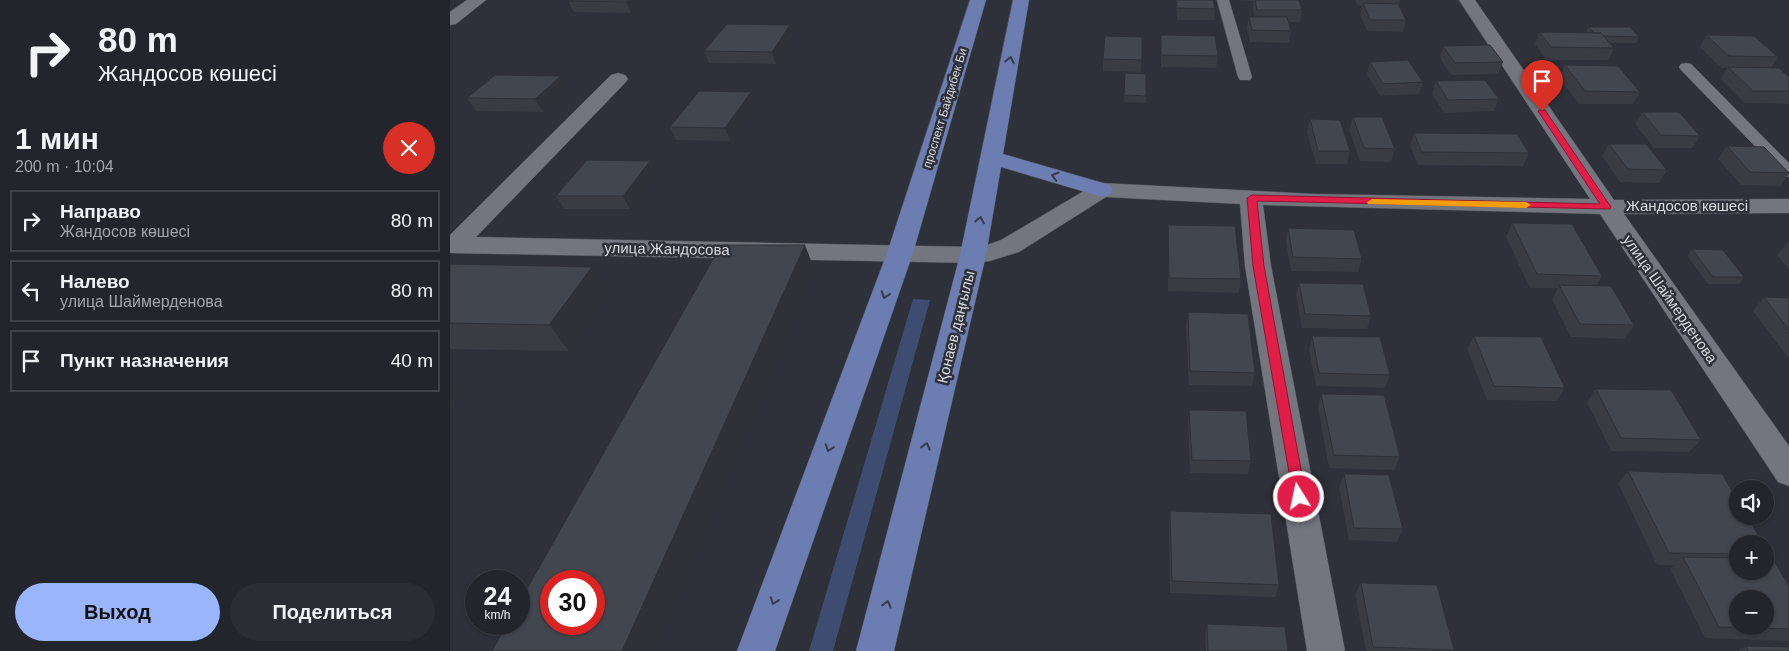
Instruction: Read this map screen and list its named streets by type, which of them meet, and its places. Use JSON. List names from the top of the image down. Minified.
{"streets":{"main road":["проспект Байдибек Би","Қонаев даңғылы"],"street":["Жандосов көшесі","улица Жандосова","улица Шаймерденова"]},"crossings":[["проспект Байдибек Би","улица Жандосова"],["Жандосов көшесі","улица Шаймерденова"],["улица Жандосова","Қонаев даңғылы"]],"page":{"turn":["80 m","Жандосов көшесі"],"heading":["1 мин","200 m · 10:04"],"list":[{"name":"Направо","note":"Жандосов көшесі","value":"80 m"},{"name":"Налево","note":"улица Шаймерденова","value":"80 m"},{"name":"Пункт назначения","value":"40 m"}],"map_buttons":["+","−"],"speed":"24 km/h","limit":"30","buttons":["Выход","Поделиться"]}}
